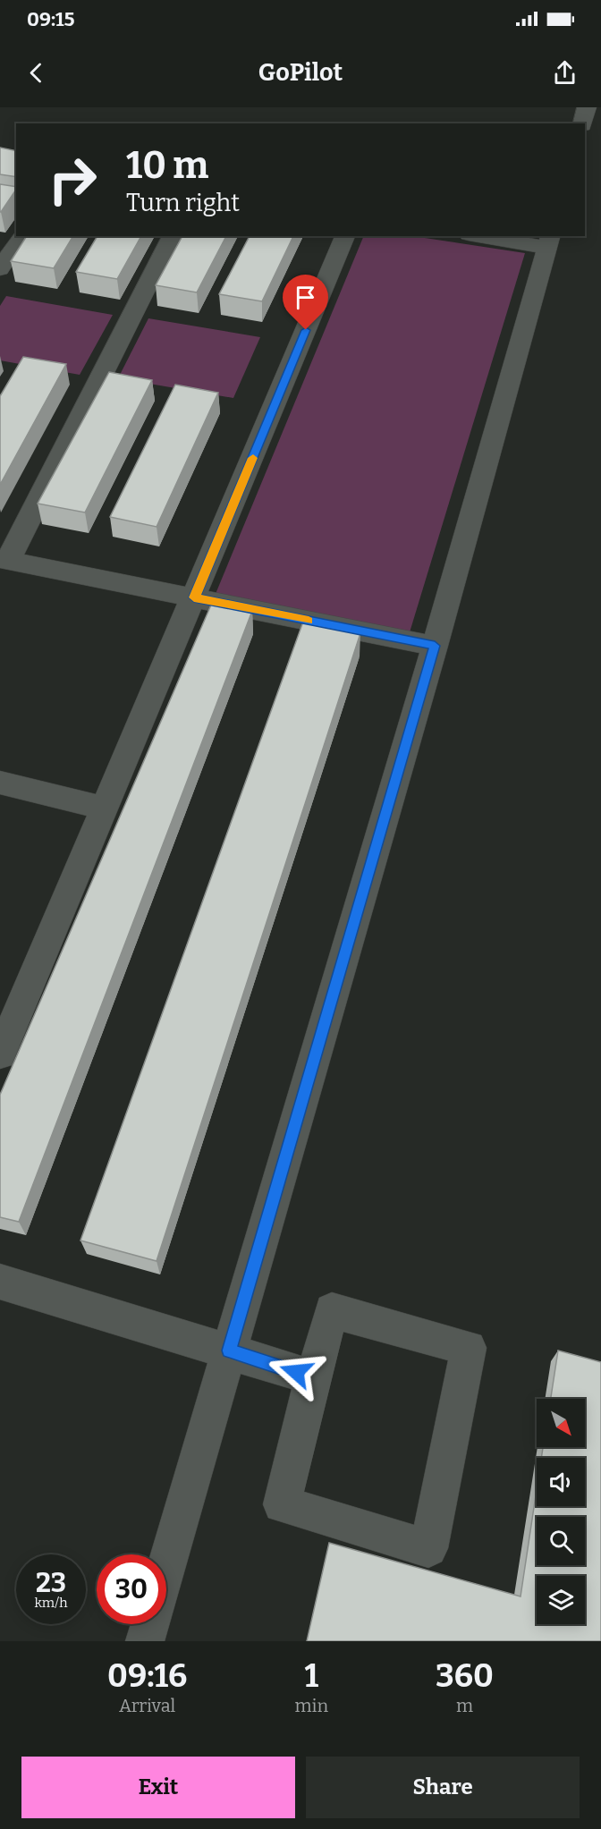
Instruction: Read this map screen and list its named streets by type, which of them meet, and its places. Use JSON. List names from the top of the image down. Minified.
{"north":"bottom right","page":{"status":"09:15","header":"GoPilot","turn":["10 m","Turn right"],"speed":"23 km/h","limit":"30","eta":["09:16","Arrival","1","min","360","m"],"buttons":["Exit","Share"]}}
